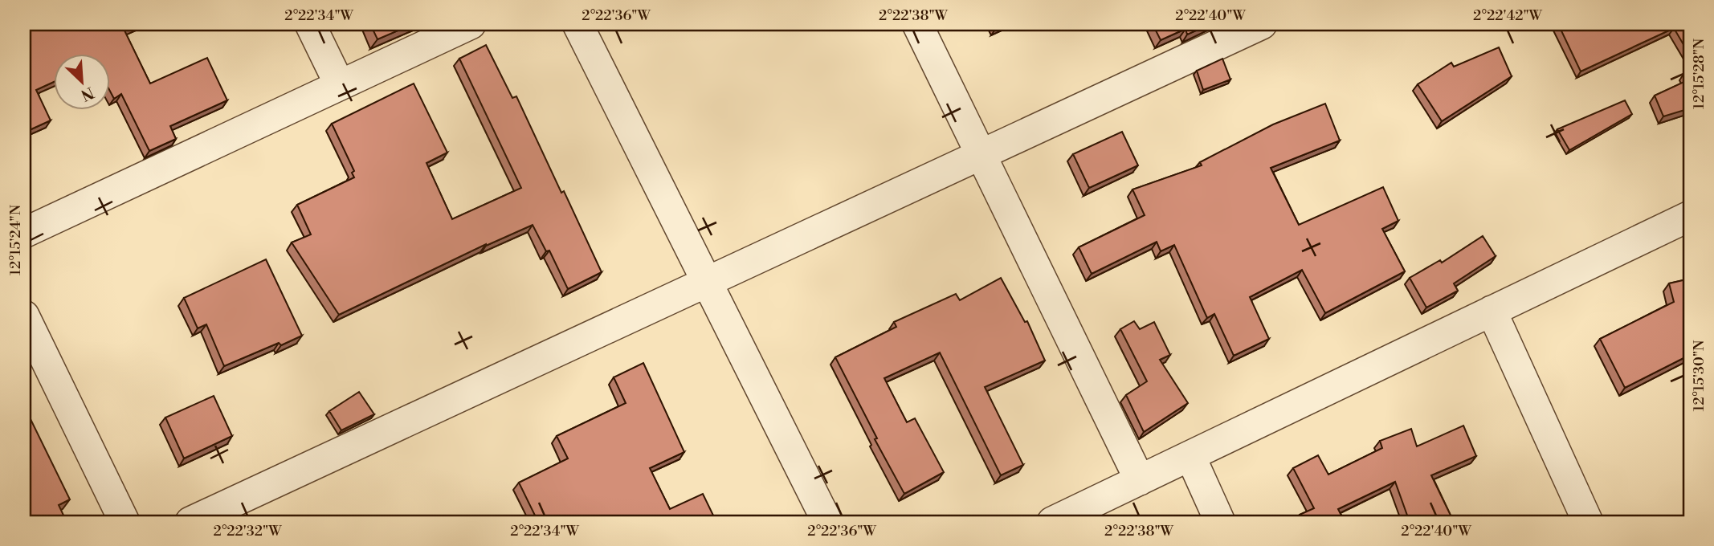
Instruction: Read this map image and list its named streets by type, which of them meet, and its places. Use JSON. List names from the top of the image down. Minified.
{"north":"bottom right","coordinates":["2°22'34\"W","2°22'36\"W","2°22'38\"W","2°22'40\"W","2°22'42\"W","12°15'28\"N","12°15'24\"N","12°15'30\"N","2°22'32\"W"]}
